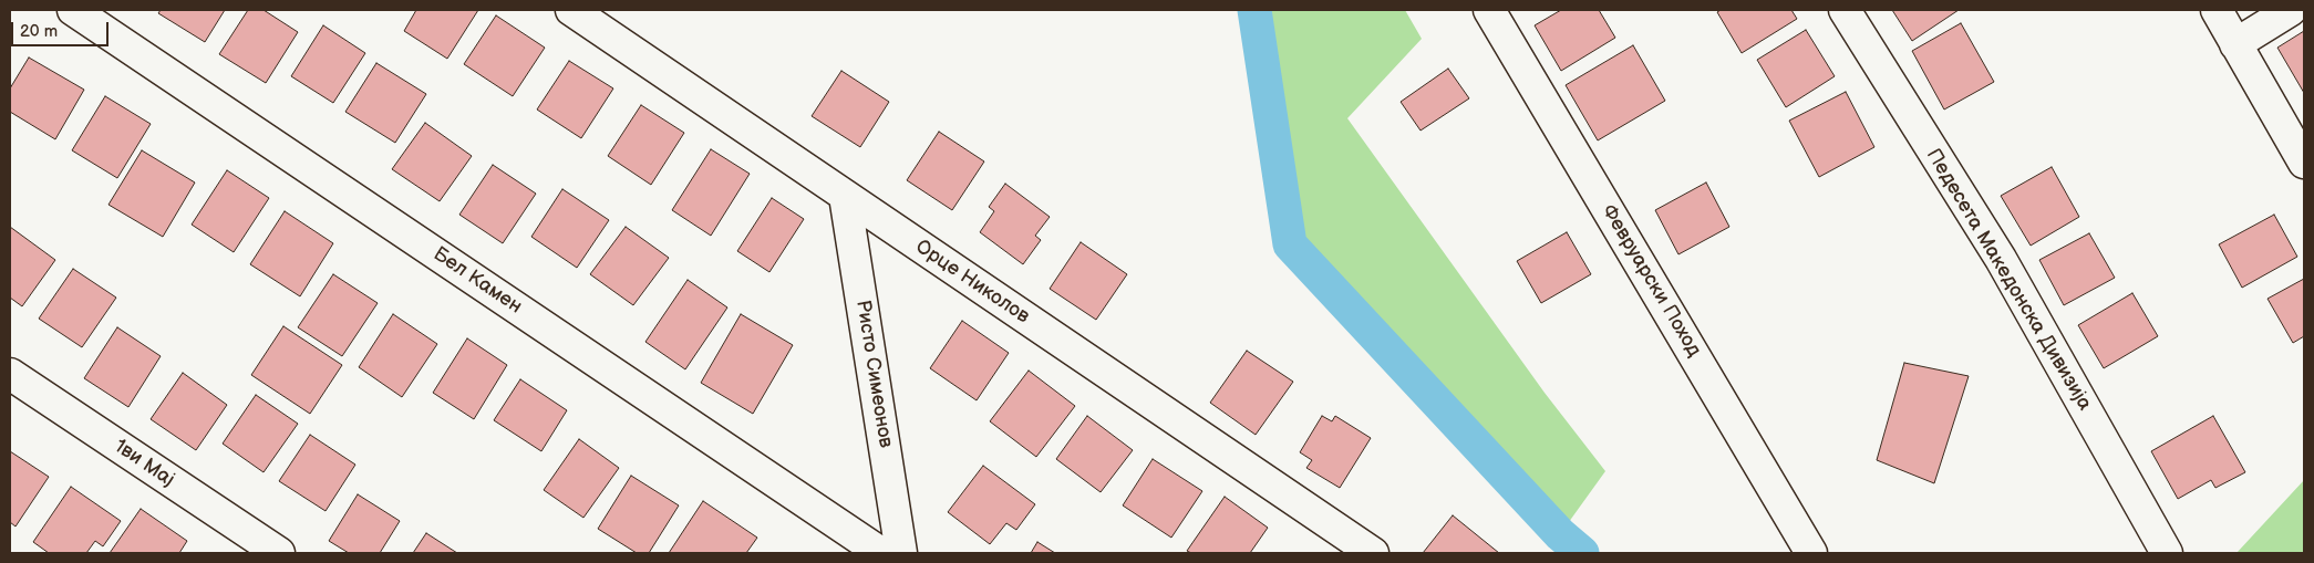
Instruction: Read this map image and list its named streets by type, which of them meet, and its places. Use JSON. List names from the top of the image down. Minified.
{"streets":{"street":["Педесета Македонска Дивизија","Бел Камен","Февруарски Поход","Орце Николов","Ристо Симеонов","1ви Мај"]},"crossings":[["Орце Николов","Ристо Симеонов"]],"scale_bar":"20 m"}
